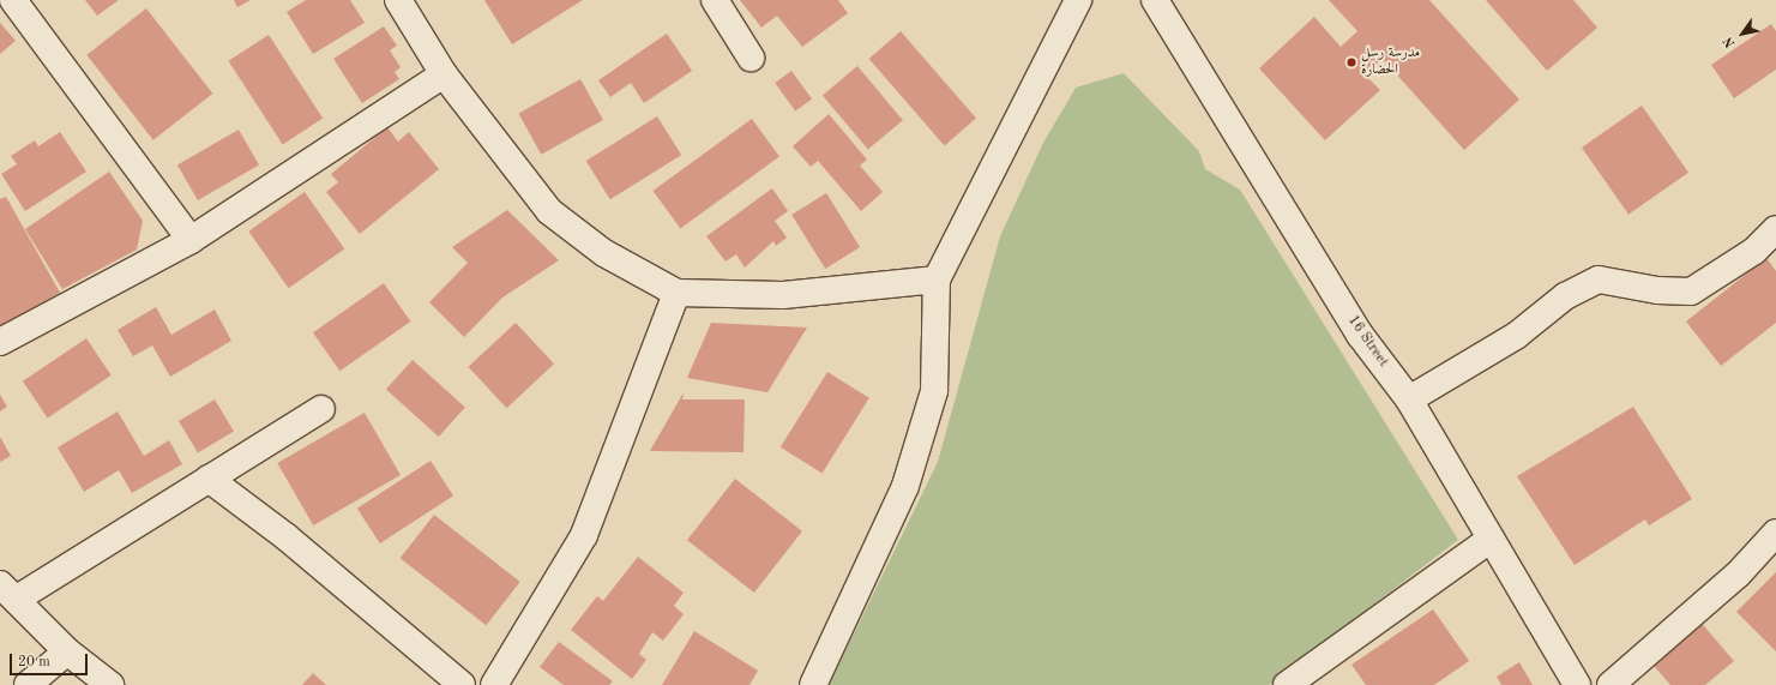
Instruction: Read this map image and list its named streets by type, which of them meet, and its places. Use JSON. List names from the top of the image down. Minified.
{"streets":{"street":["16 Street"]},"places":["مدرسة رسل الحضارة"],"scale_bar":"20 m","north":"bottom left"}
